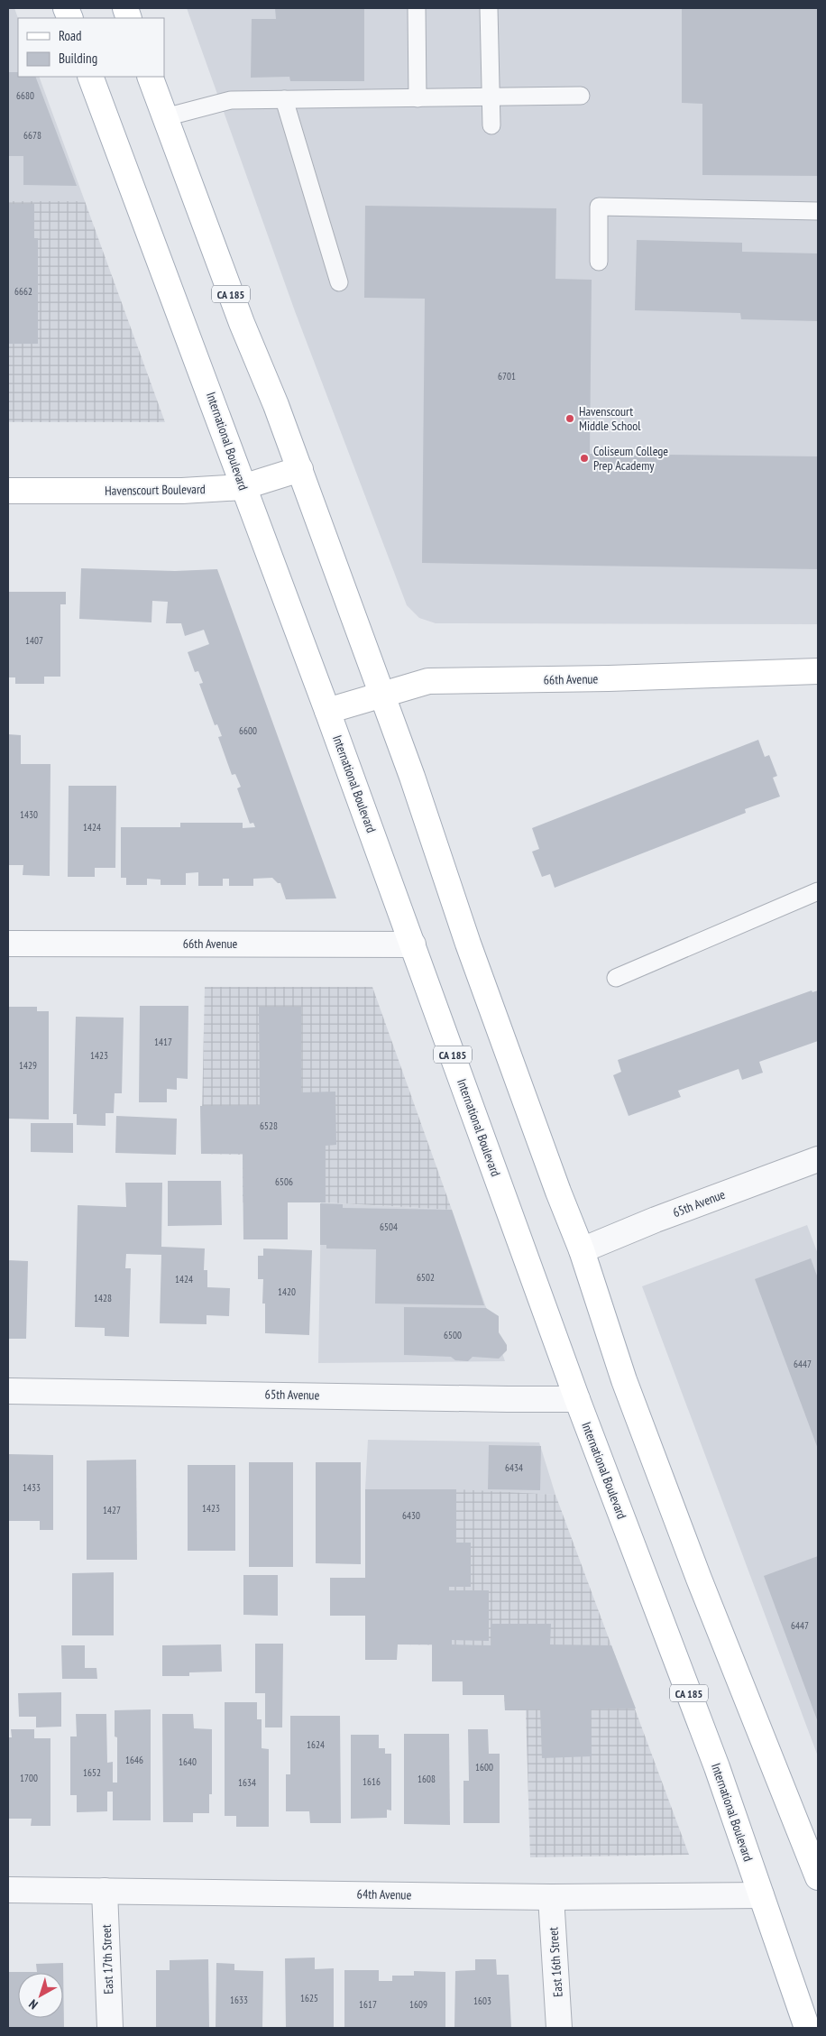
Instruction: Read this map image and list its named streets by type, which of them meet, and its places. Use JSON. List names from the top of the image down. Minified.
{"streets":{"main road":["CA 185","International Boulevard","Havenscourt Boulevard","66th Avenue"],"street":["65th Avenue","64th Avenue","East 17th Street","East 16th Street"]},"crossings":[["CA 185","Havenscourt Boulevard"],["CA 185","66th Avenue"],["CA 185","65th Avenue"],["International Boulevard","Havenscourt Boulevard"],["International Boulevard","66th Avenue"],["International Boulevard","65th Avenue"],["International Boulevard","64th Avenue"],["64th Avenue","East 17th Street"],["64th Avenue","East 16th Street"]],"places":["Havenscourt Middle School","Coliseum College Prep Academy"],"house_numbers":["6680","6678","6662","6701","1407","6600","1430","1424","1417","1423","1429","6528","6506","6504","6502","1424","1420","1428","6500","6447","6434","1433","1423","1427","6430","6447","1624","1646","1640","1600","1652","1700","1608","1616","1634","1625","1633","1603","1617","1609"],"legend":["Road","Building"],"north":"bottom left"}
